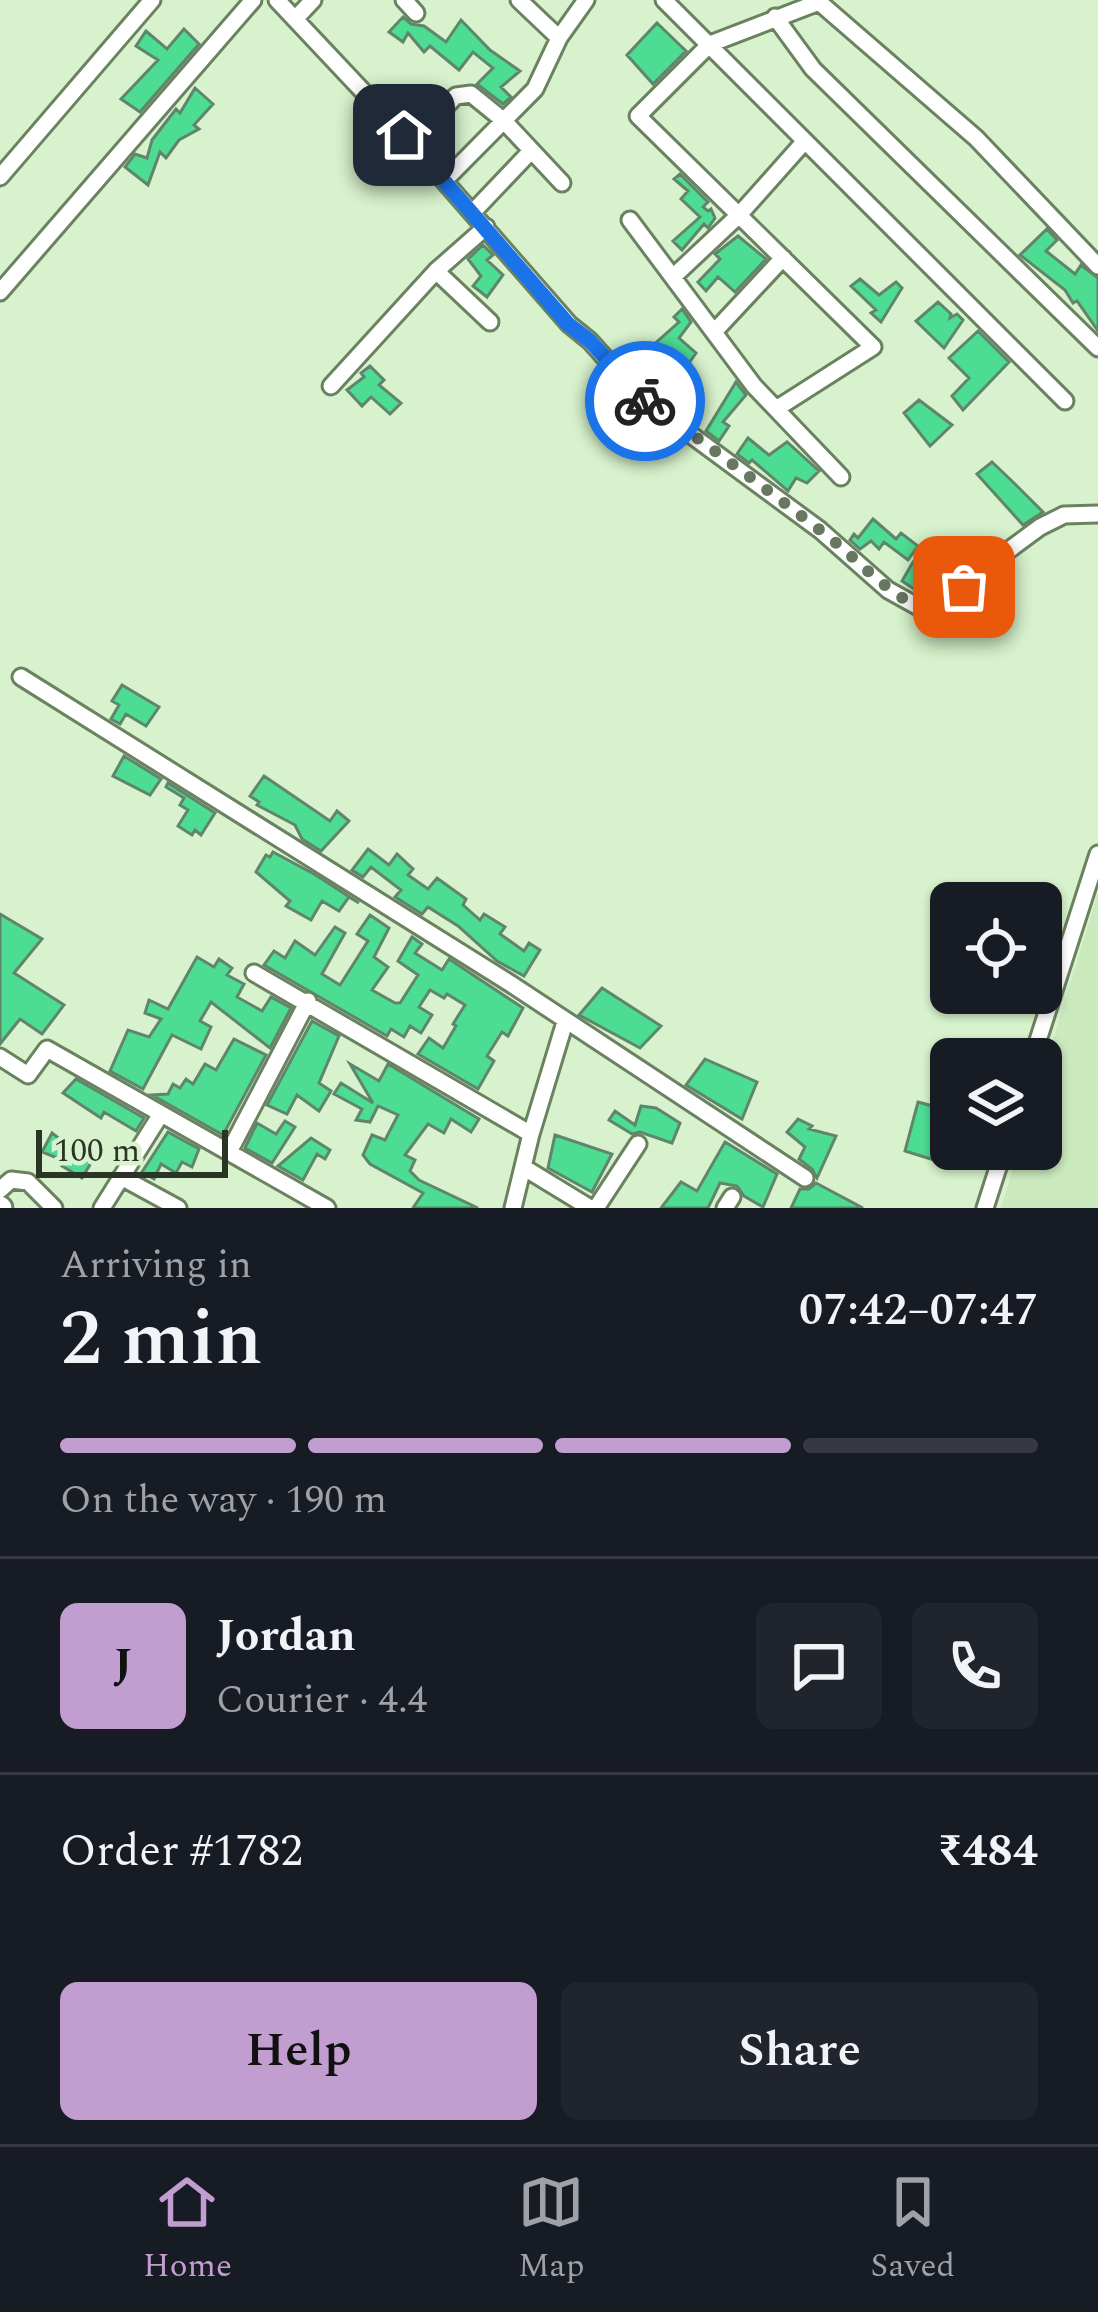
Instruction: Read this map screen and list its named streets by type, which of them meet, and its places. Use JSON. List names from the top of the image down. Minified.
{"scale_bar":"100 m","page":{"scale":"100 m","heading":["2 min","Arriving in","07:42–07:47"],"panel":["Jordan","Courier · 4.4","Order #1782","₹484"],"bar":"On the way · 190 m","round":"J","buttons":["Help","Share"],"tabs":["Home","Map","Saved"]}}
